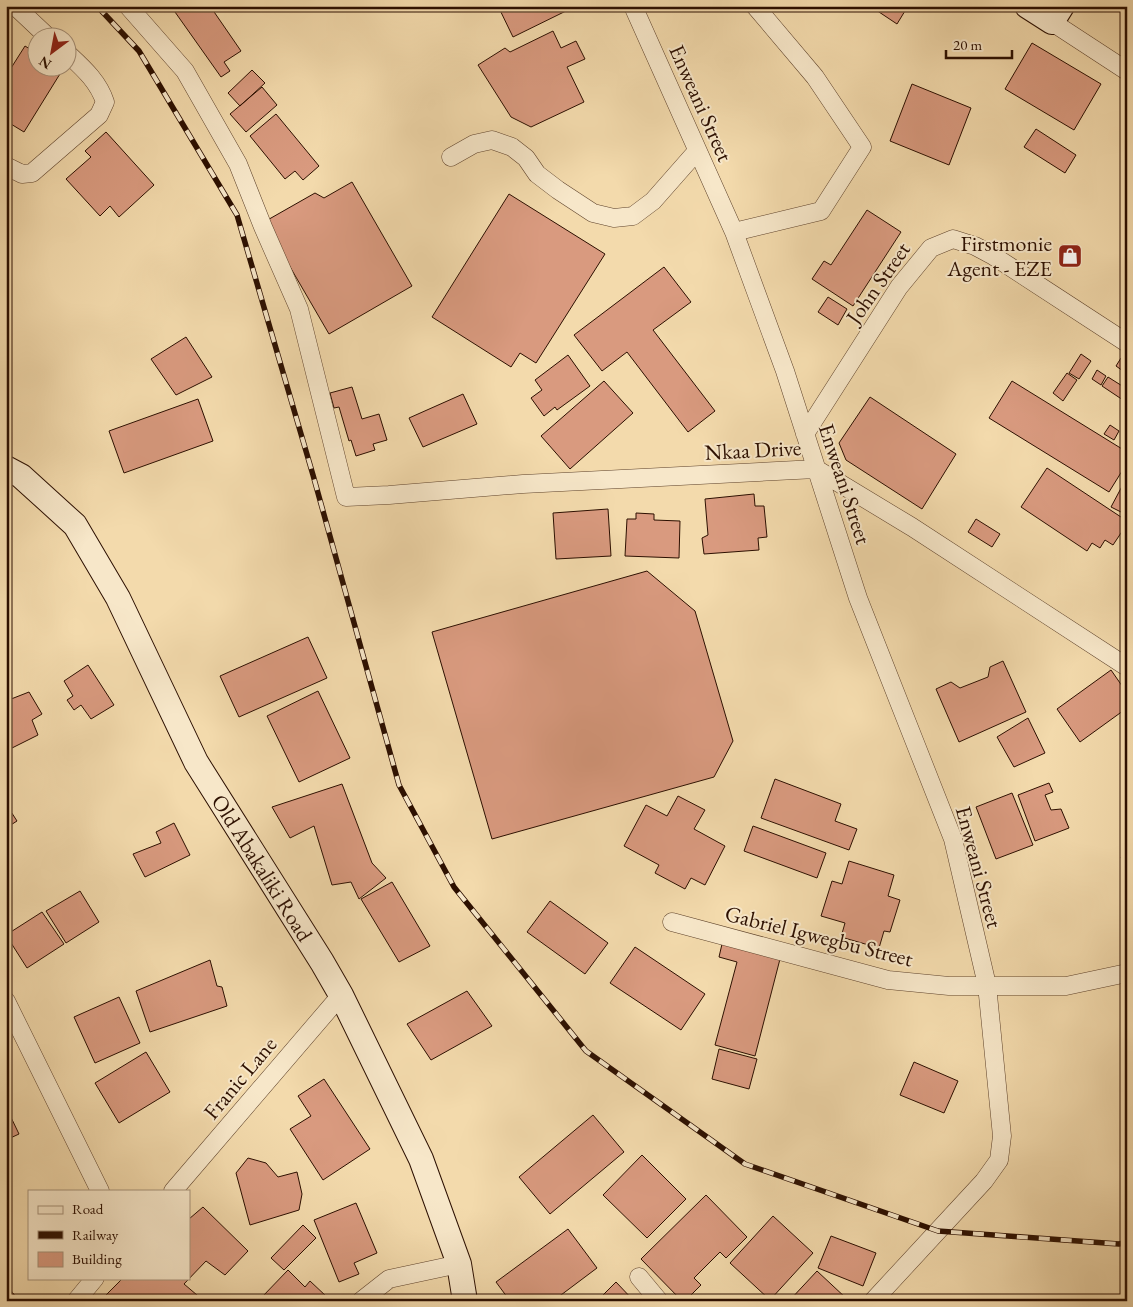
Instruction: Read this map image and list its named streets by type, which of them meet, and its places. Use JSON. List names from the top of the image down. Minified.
{"streets":{"main road":["Old Abakaliki Road"],"street":["Enweani Street","John Street","Nkaa Drive","Gabriel Igwegbu Street","Franic Lane"]},"crossings":[["Enweani Street","John Street"],["Enweani Street","Nkaa Drive"],["Enweani Street","Gabriel Igwegbu Street"],["Old Abakaliki Road","Franic Lane"]],"places":{"shop":["Firstmonie Agent - EZE"]},"legend":["Road","Railway","Building"],"scale_bar":"20 m","north":"bottom left"}
